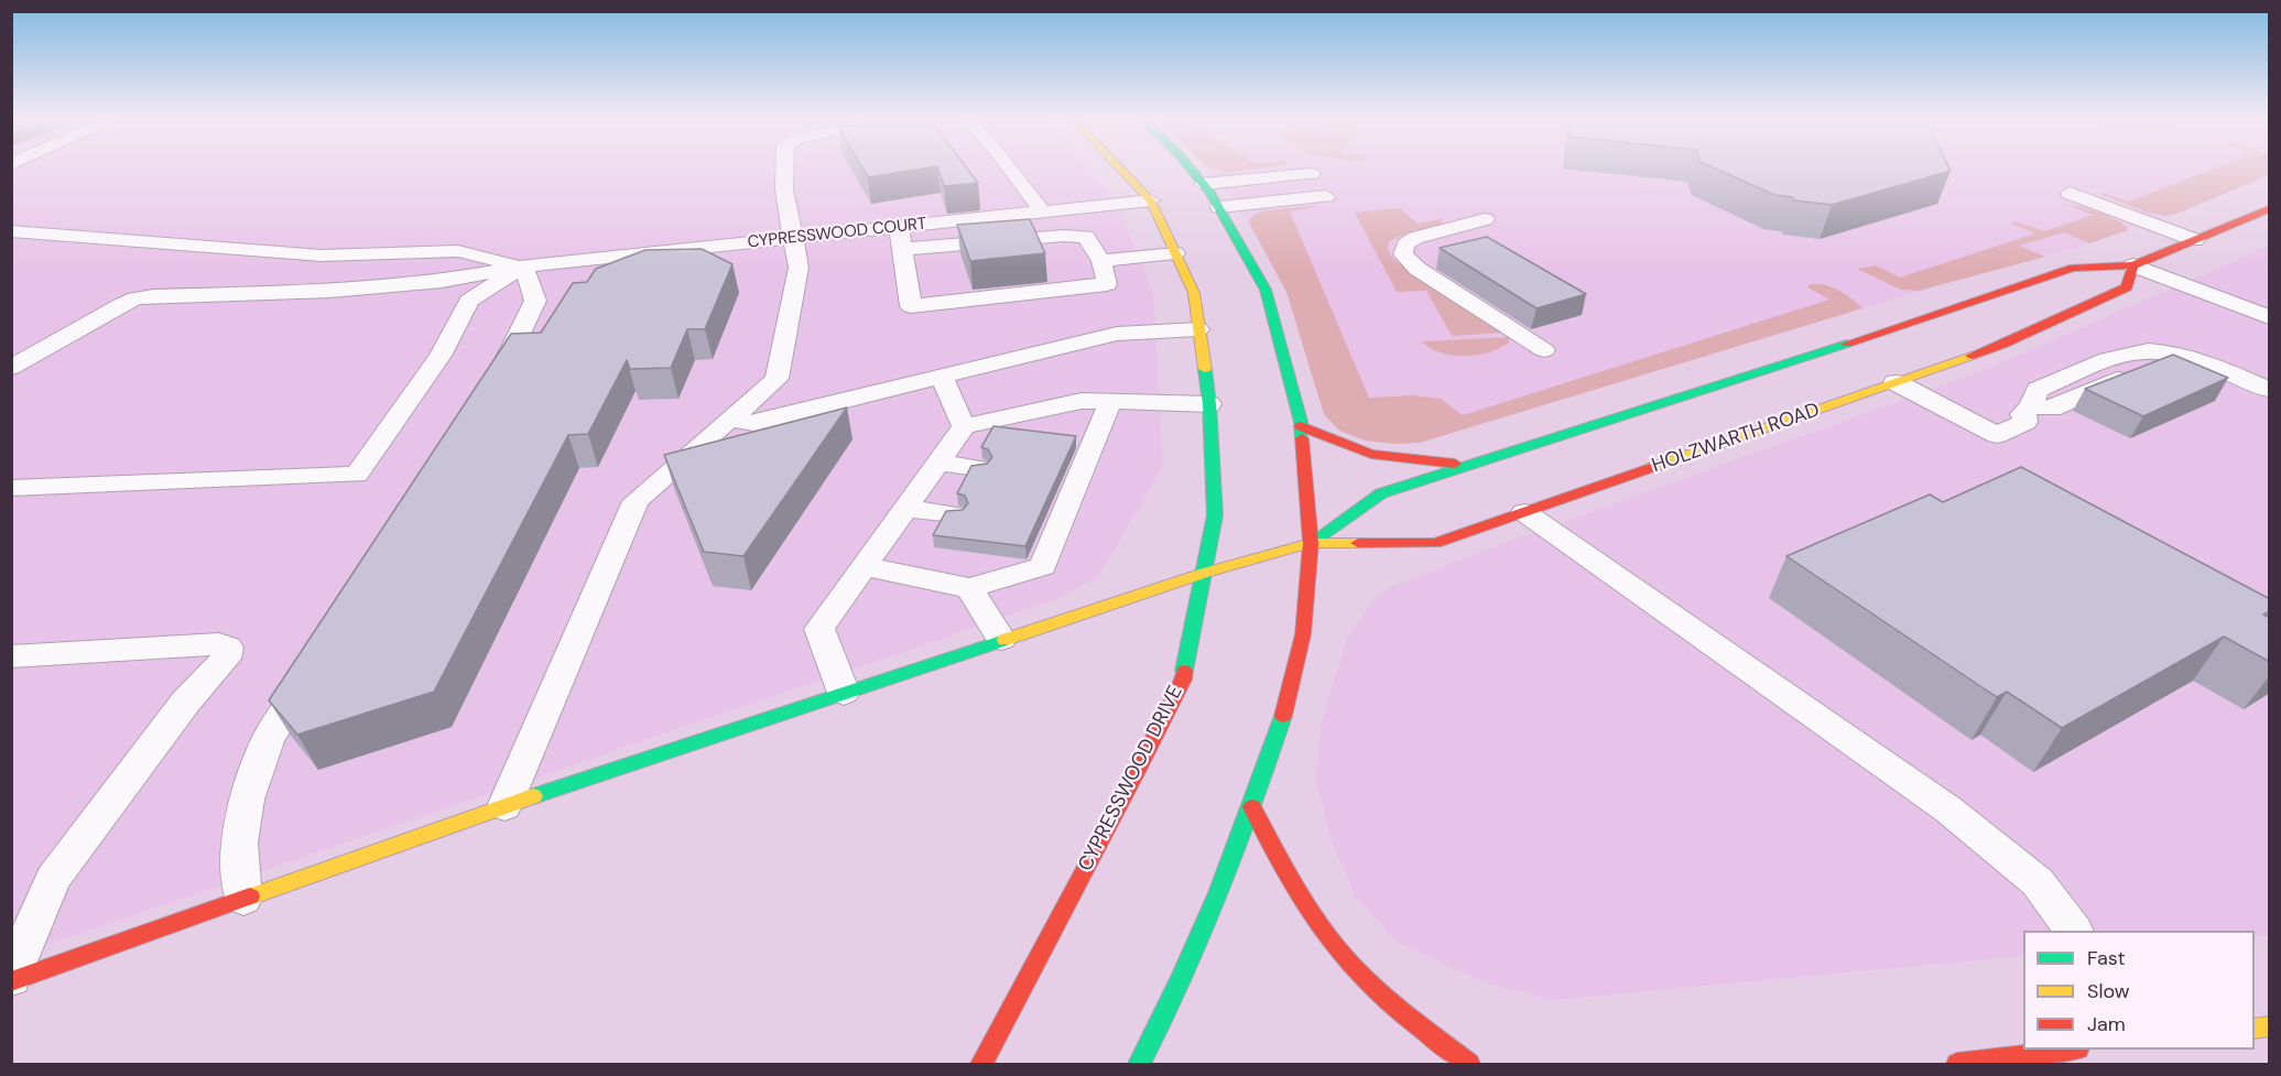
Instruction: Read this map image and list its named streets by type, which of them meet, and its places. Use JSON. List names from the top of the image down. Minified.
{"streets":{"main road":["HOLZWARTH ROAD","CYPRESSWOOD DRIVE"],"lane":["CYPRESSWOOD COURT"]},"crossings":[["CYPRESSWOOD COURT","CYPRESSWOOD DRIVE"],["HOLZWARTH ROAD","CYPRESSWOOD DRIVE"]],"legend":["Fast","Slow","Jam"]}
